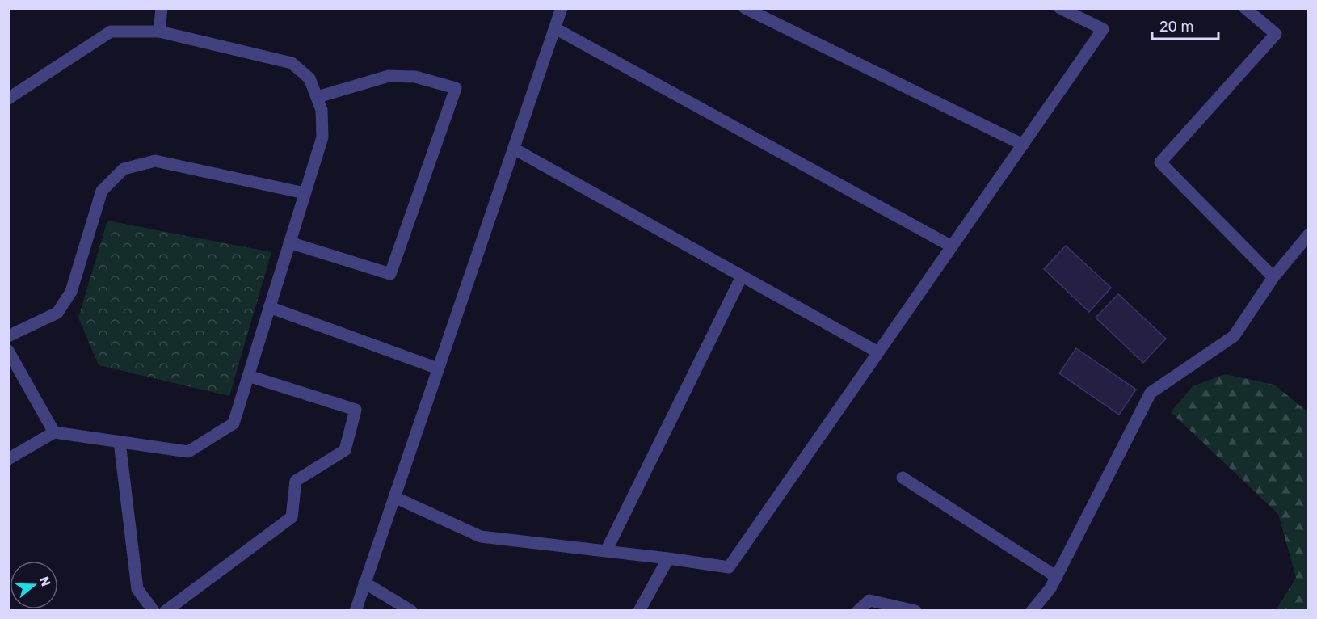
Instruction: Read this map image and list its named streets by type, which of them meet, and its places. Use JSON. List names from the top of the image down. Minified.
{"scale_bar":"20 m","north":"right"}
